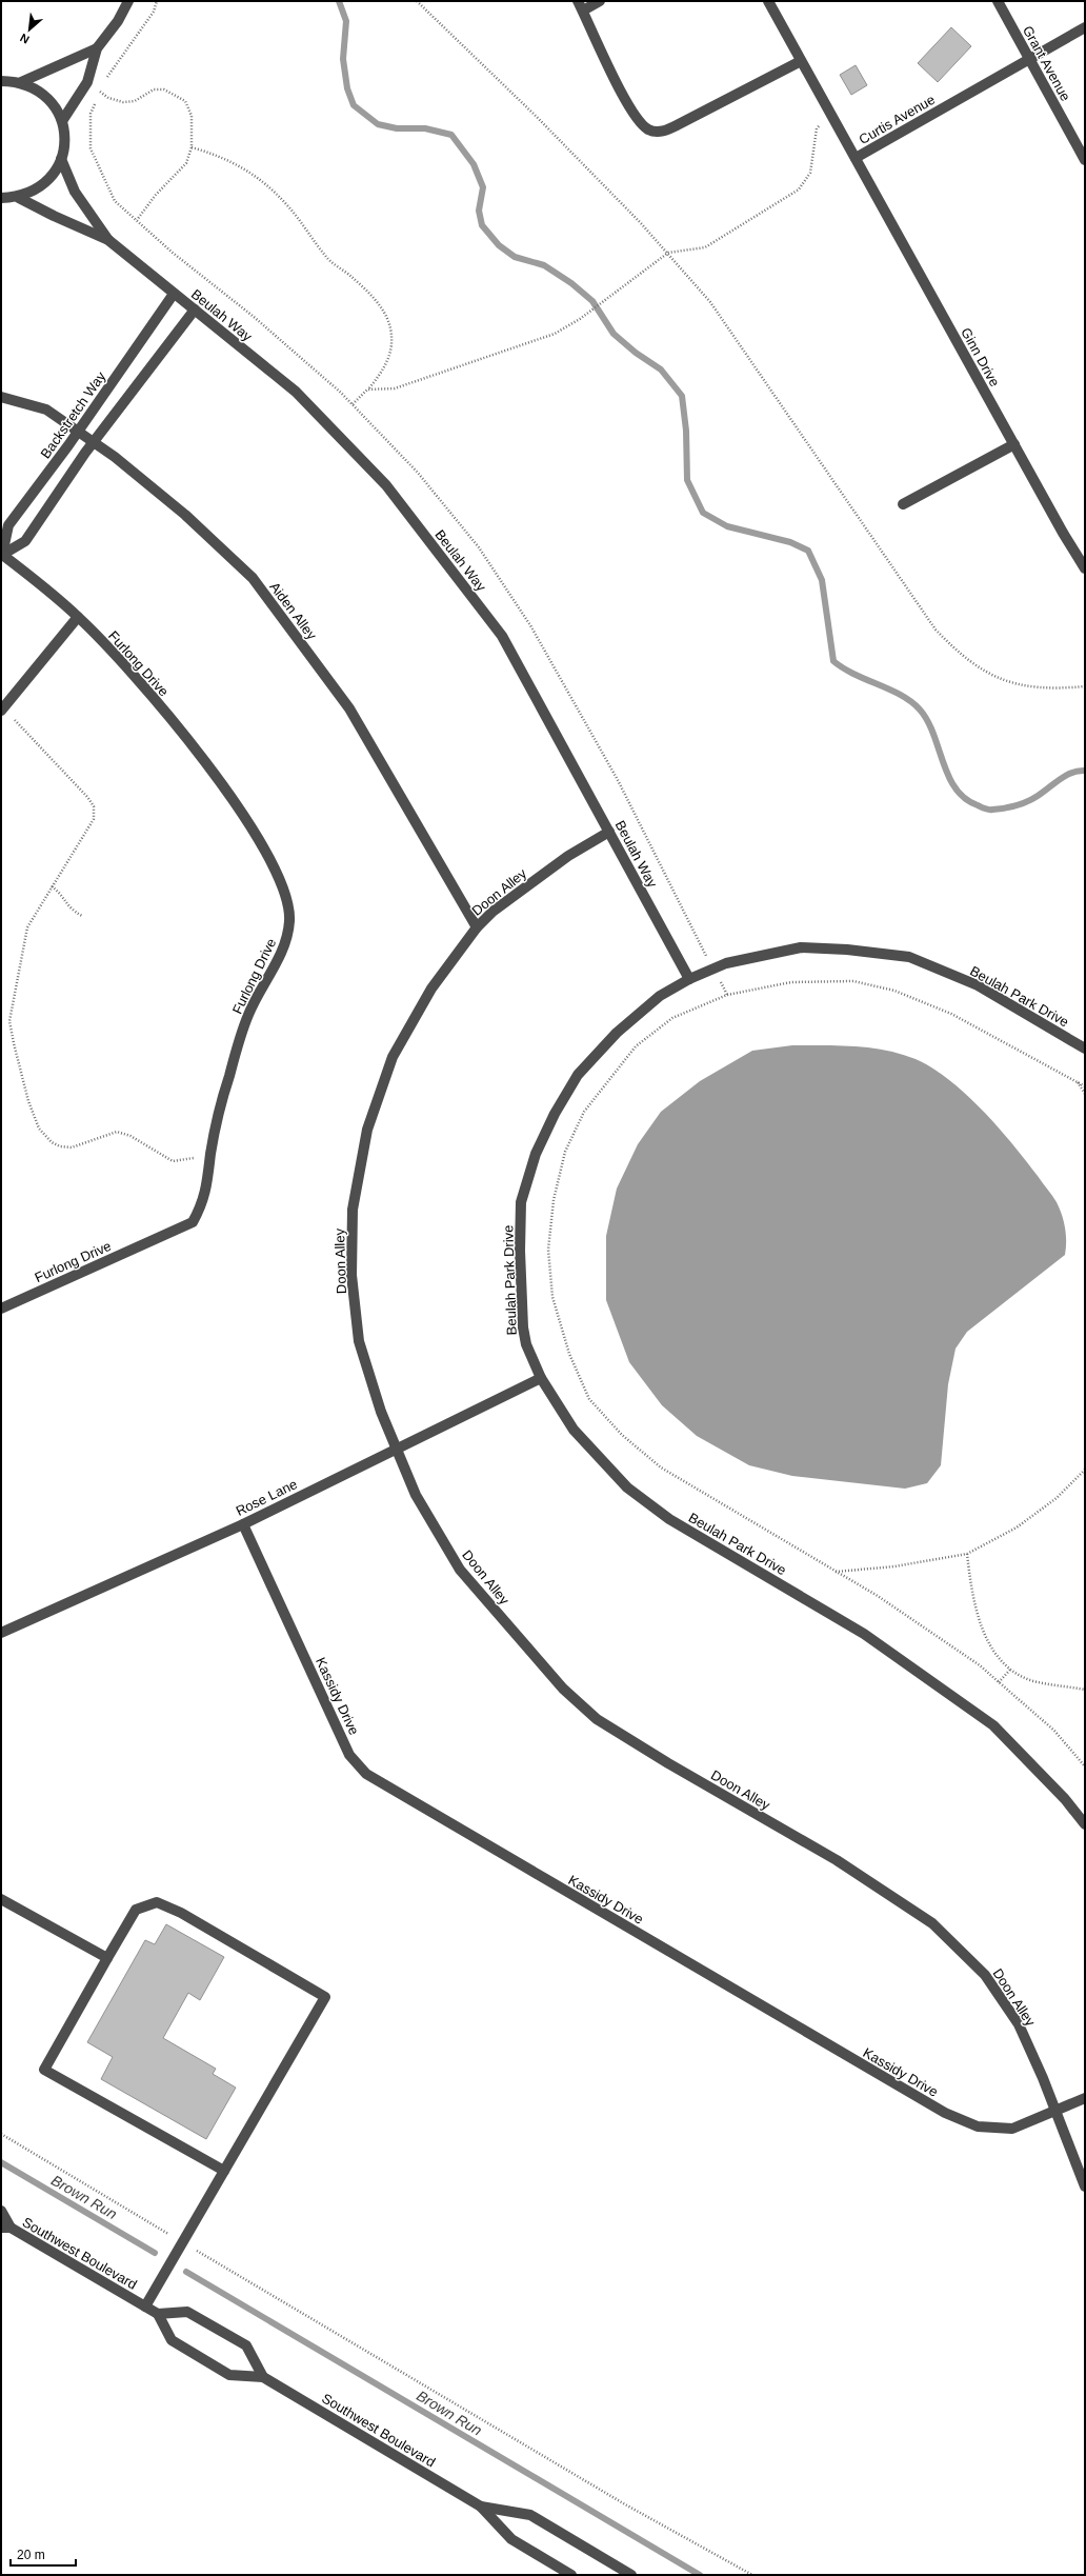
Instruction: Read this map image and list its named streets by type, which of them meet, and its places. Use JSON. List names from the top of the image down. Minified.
{"streets":{"street":["Grant Avenue","Curtis Avenue","Beulah Way","Ginn Drive","Backstretch Way","Aiden Alley","Furlong Drive","Doon Alley","Beulah Park Drive","Rose Lane","Kassidy Drive","Southwest Boulevard"]},"crossings":[["Grant Avenue","Curtis Avenue"],["Curtis Avenue","Ginn Drive"],["Beulah Way","Backstretch Way"],["Beulah Way","Doon Alley"],["Beulah Way","Beulah Park Drive"],["Backstretch Way","Aiden Alley"],["Backstretch Way","Furlong Drive"],["Aiden Alley","Doon Alley"],["Doon Alley","Rose Lane"],["Doon Alley","Kassidy Drive"],["Beulah Park Drive","Rose Lane"],["Rose Lane","Kassidy Drive"]],"water":["Brown Run"],"scale_bar":"20 m","north":"bottom left"}
